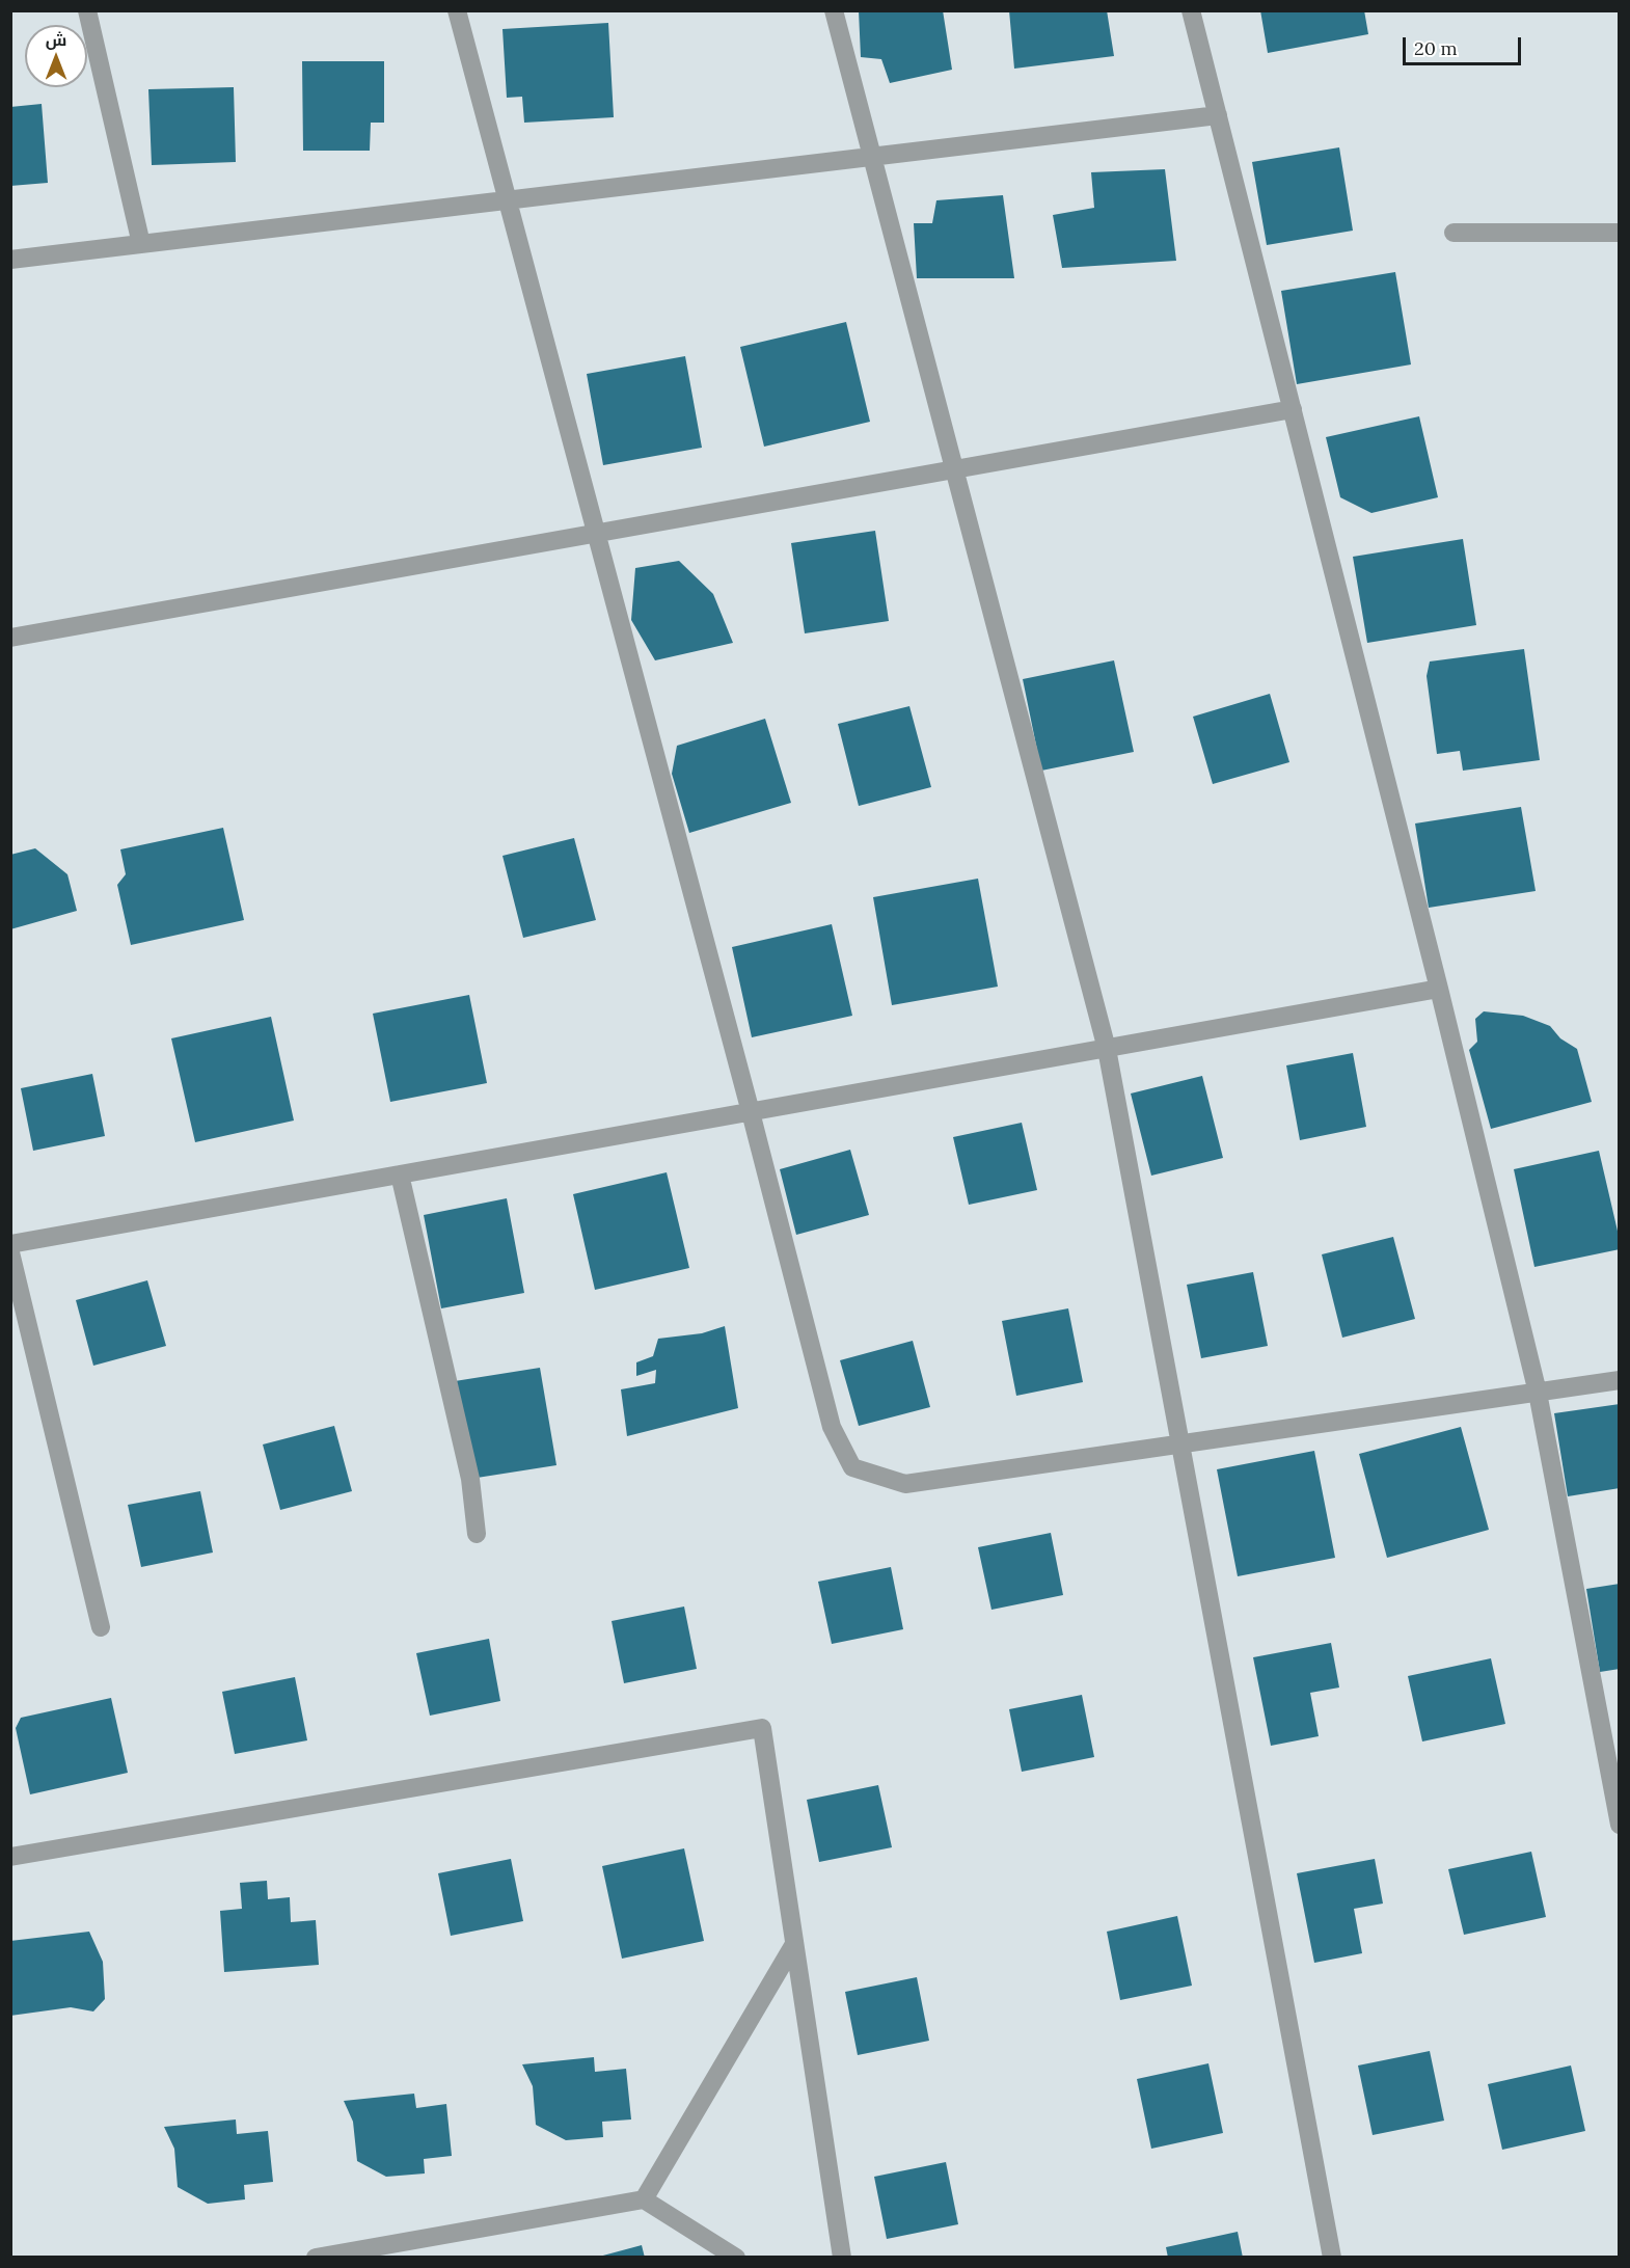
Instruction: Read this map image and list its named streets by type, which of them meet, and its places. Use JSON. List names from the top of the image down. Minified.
{"scale_bar":"20 m","north":"top"}
